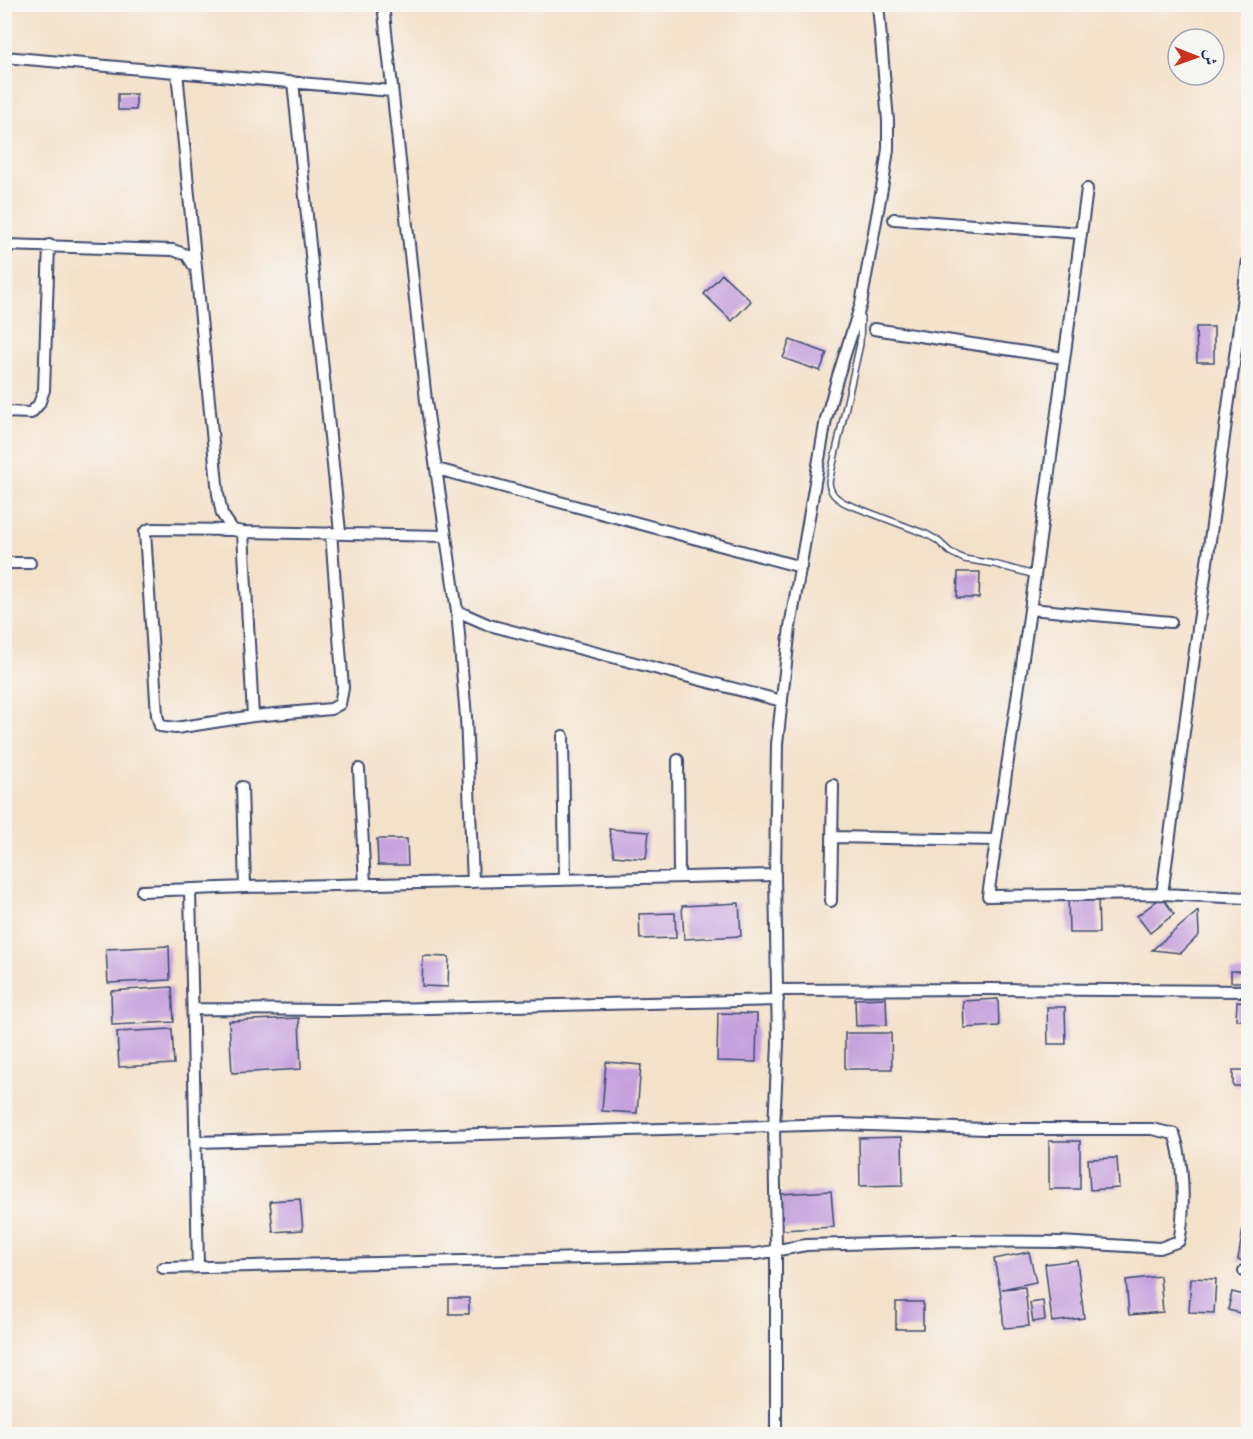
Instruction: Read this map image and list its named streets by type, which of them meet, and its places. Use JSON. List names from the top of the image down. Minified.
{"north":"right"}
